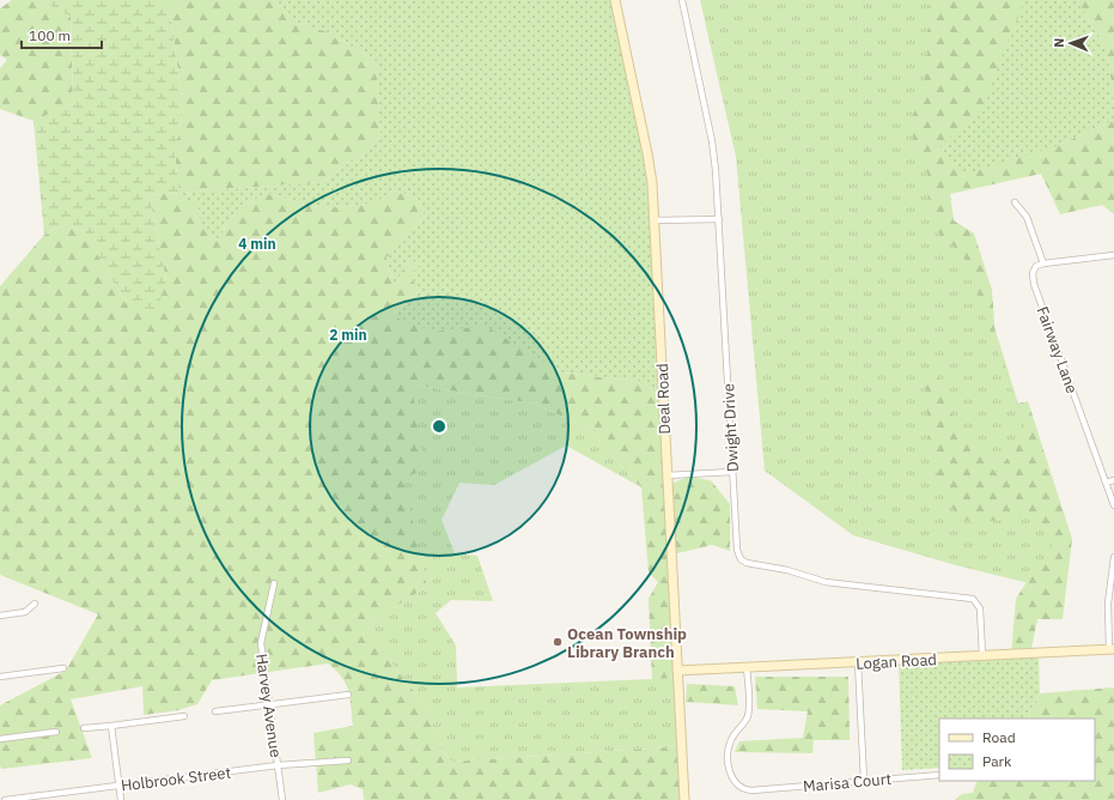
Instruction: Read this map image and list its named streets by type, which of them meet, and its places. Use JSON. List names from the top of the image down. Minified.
{"streets":{"street":["Fairway Lane","Deal Road","Dwight Drive","Logan Road","Harvey Avenue","Holbrook Street","Marisa Court"]},"crossings":[["Deal Road","Logan Road"],["Dwight Drive","Logan Road"],["Logan Road","Marisa Court"],["Harvey Avenue","Holbrook Street"]],"places":["Ocean Township Library Branch"],"legend":["Road","Park"],"scale_bar":"100 m","north":"left","rings":["4 min","2 min"]}
